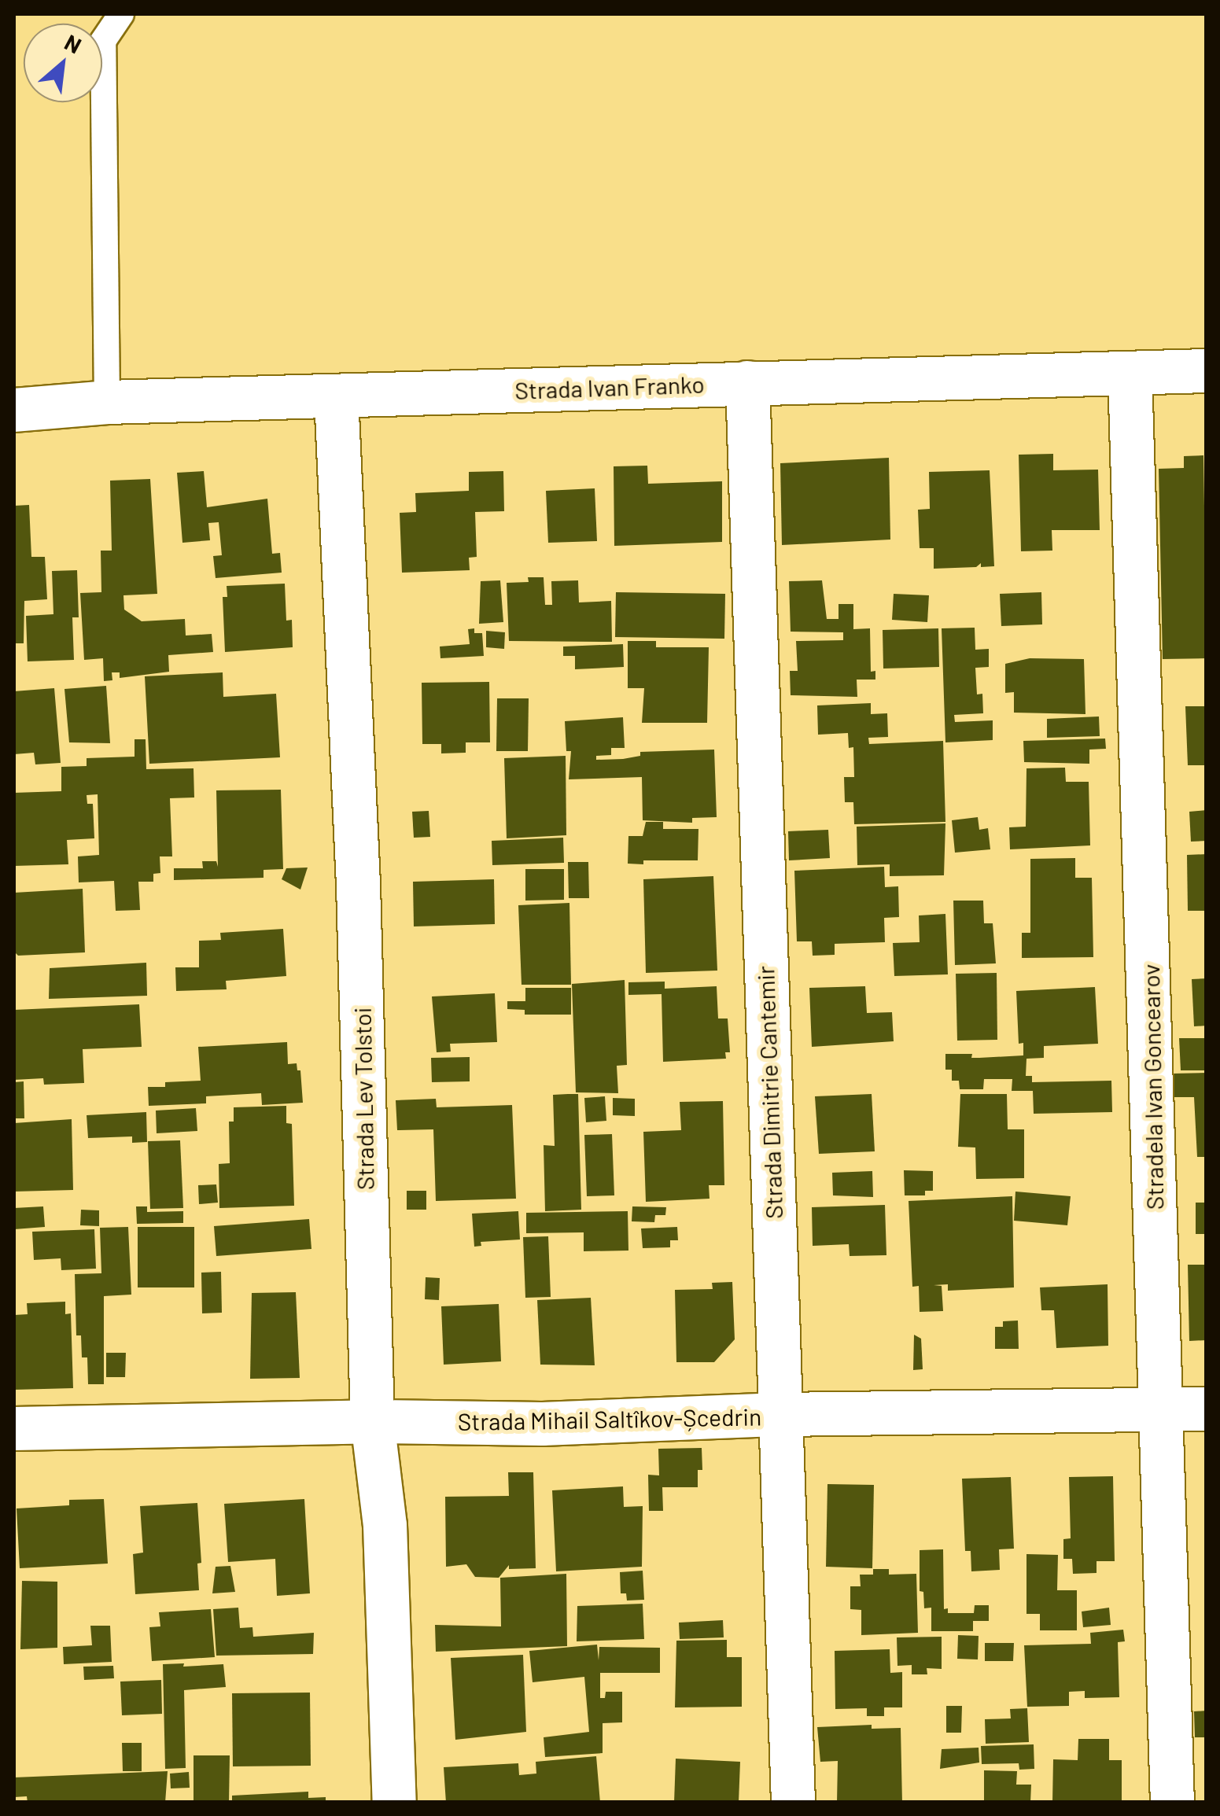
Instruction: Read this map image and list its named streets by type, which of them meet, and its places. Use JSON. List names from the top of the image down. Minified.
{"streets":{"street":["Strada Ivan Franko","Stradela Ivan Goncearov","Strada Dimitrie Cantemir","Strada Lev Tolstoi","Strada Mihail Saltîkov-Șcedrin"]},"crossings":[["Strada Ivan Franko","Stradela Ivan Goncearov"],["Strada Ivan Franko","Strada Dimitrie Cantemir"],["Strada Ivan Franko","Strada Lev Tolstoi"],["Stradela Ivan Goncearov","Strada Mihail Saltîkov-Șcedrin"],["Strada Dimitrie Cantemir","Strada Mihail Saltîkov-Șcedrin"],["Strada Lev Tolstoi","Strada Mihail Saltîkov-Șcedrin"]],"north":"top right"}
